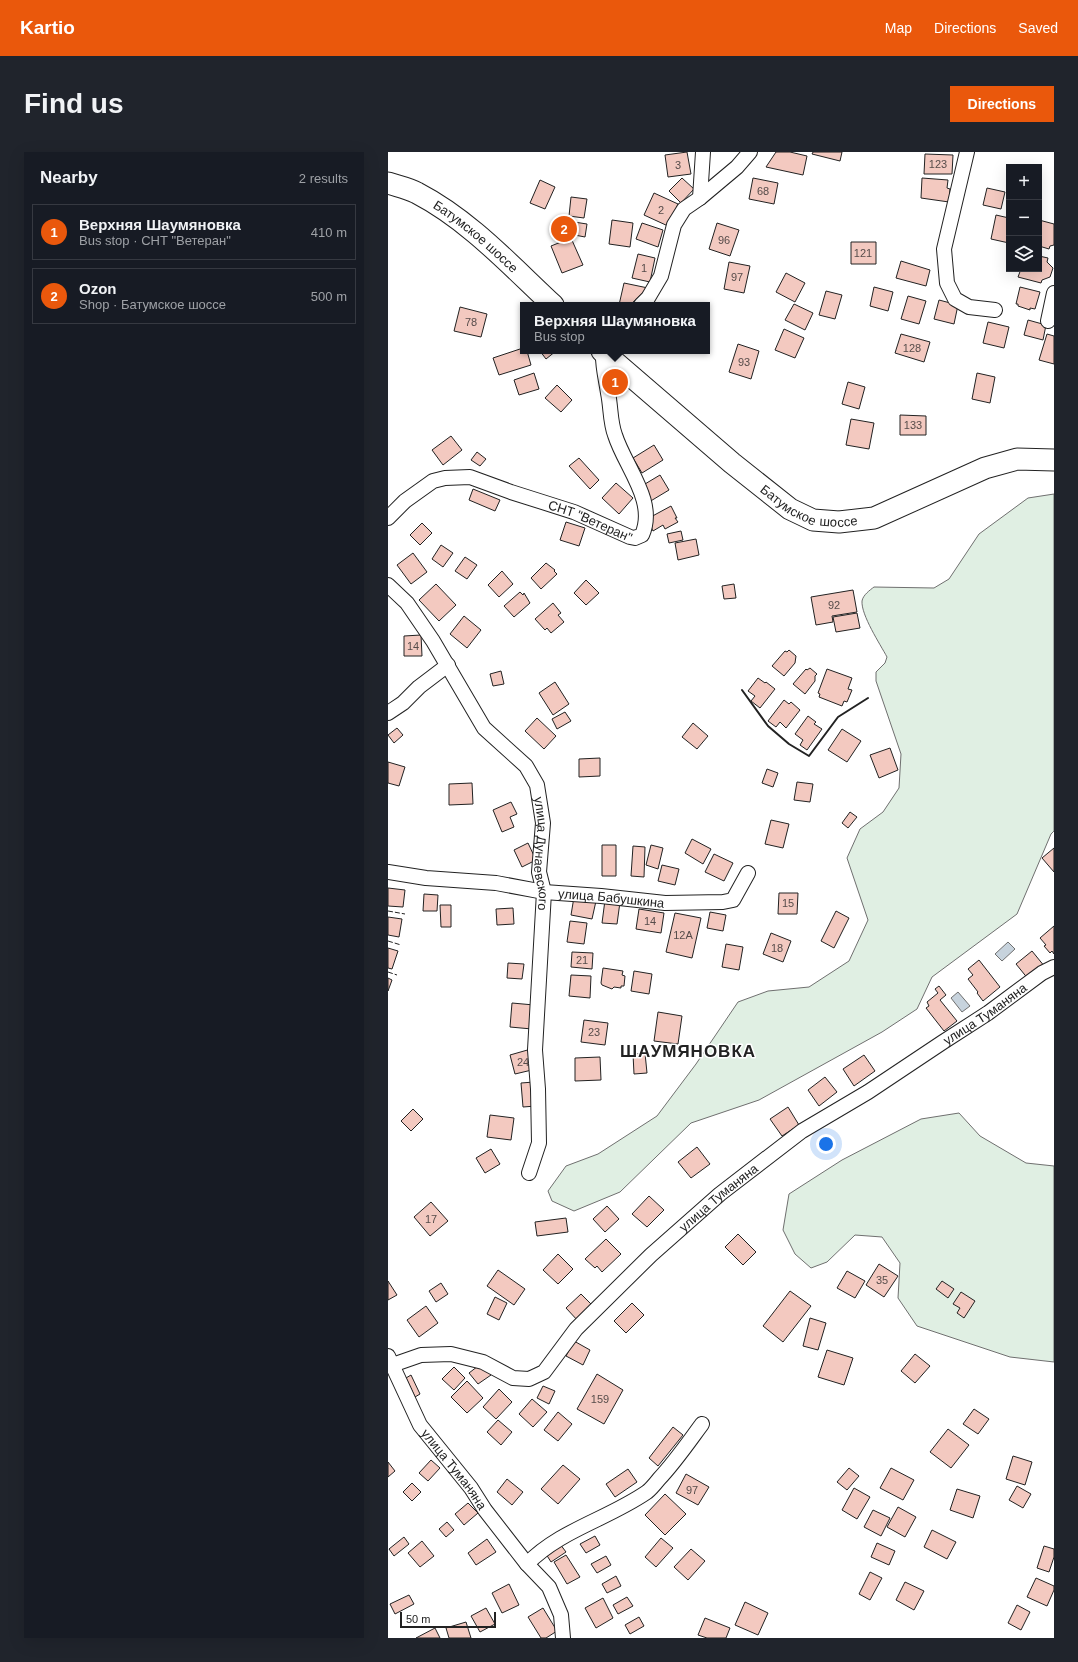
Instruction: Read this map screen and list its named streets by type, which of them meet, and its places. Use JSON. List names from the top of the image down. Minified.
{"streets":{"highway":["Батумское шоссе"],"street":["СНТ \"Ветеран\"","улица Дунаевского","улица Бабушкина","улица Туманяна"]},"crossings":[["улица Дунаевского","улица Бабушкина"]],"districts":["ШАУМЯНОВКА"],"house_numbers":["123","3","68","2","96","121","1","97","78","128","93","133","92","14","15","14","12А","18","21","23","24","17","35","159","97"],"scale_bar":"50 m","page":{"header":"Kartio","nav":["Map","Directions","Saved"],"buttons":"Directions","title":"Find us","heading":["Nearby","2 results"],"map_buttons":["+","−"],"list":[{"mark":"1","name":"Верхняя Шаумяновка","note":"Bus stop · СНТ \"Ветеран\"","value":"410 m"},{"mark":"2","name":"Ozon","note":"Shop · Батумское шоссе","value":"500 m"}],"pins":["2","1"],"popup":["Верхняя Шаумяновка","Bus stop"],"scale":"50 m"}}
